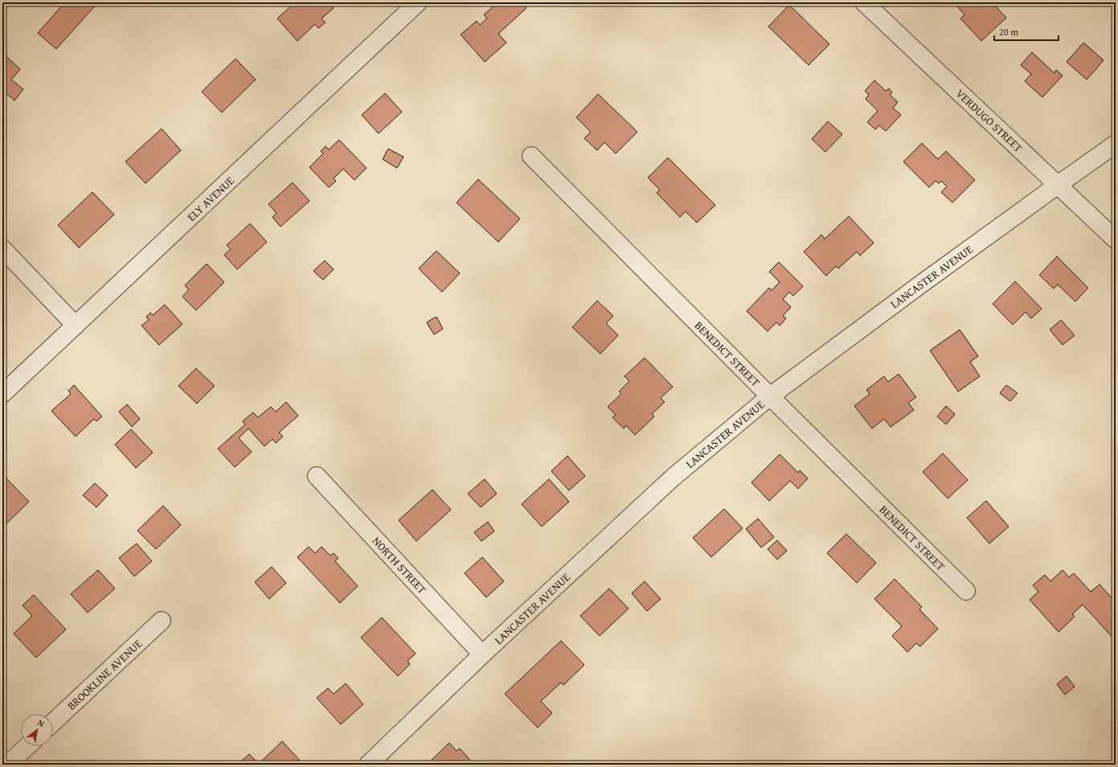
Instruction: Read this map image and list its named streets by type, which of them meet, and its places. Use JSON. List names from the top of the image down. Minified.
{"streets":{"street":["VERDUGO STREET","ELY AVENUE","LANCASTER AVENUE","BENEDICT STREET","NORTH STREET","BROOKLINE AVENUE"]},"crossings":[["VERDUGO STREET","LANCASTER AVENUE"],["LANCASTER AVENUE","BENEDICT STREET"],["LANCASTER AVENUE","NORTH STREET"]],"scale_bar":"20 m","north":"top right"}
